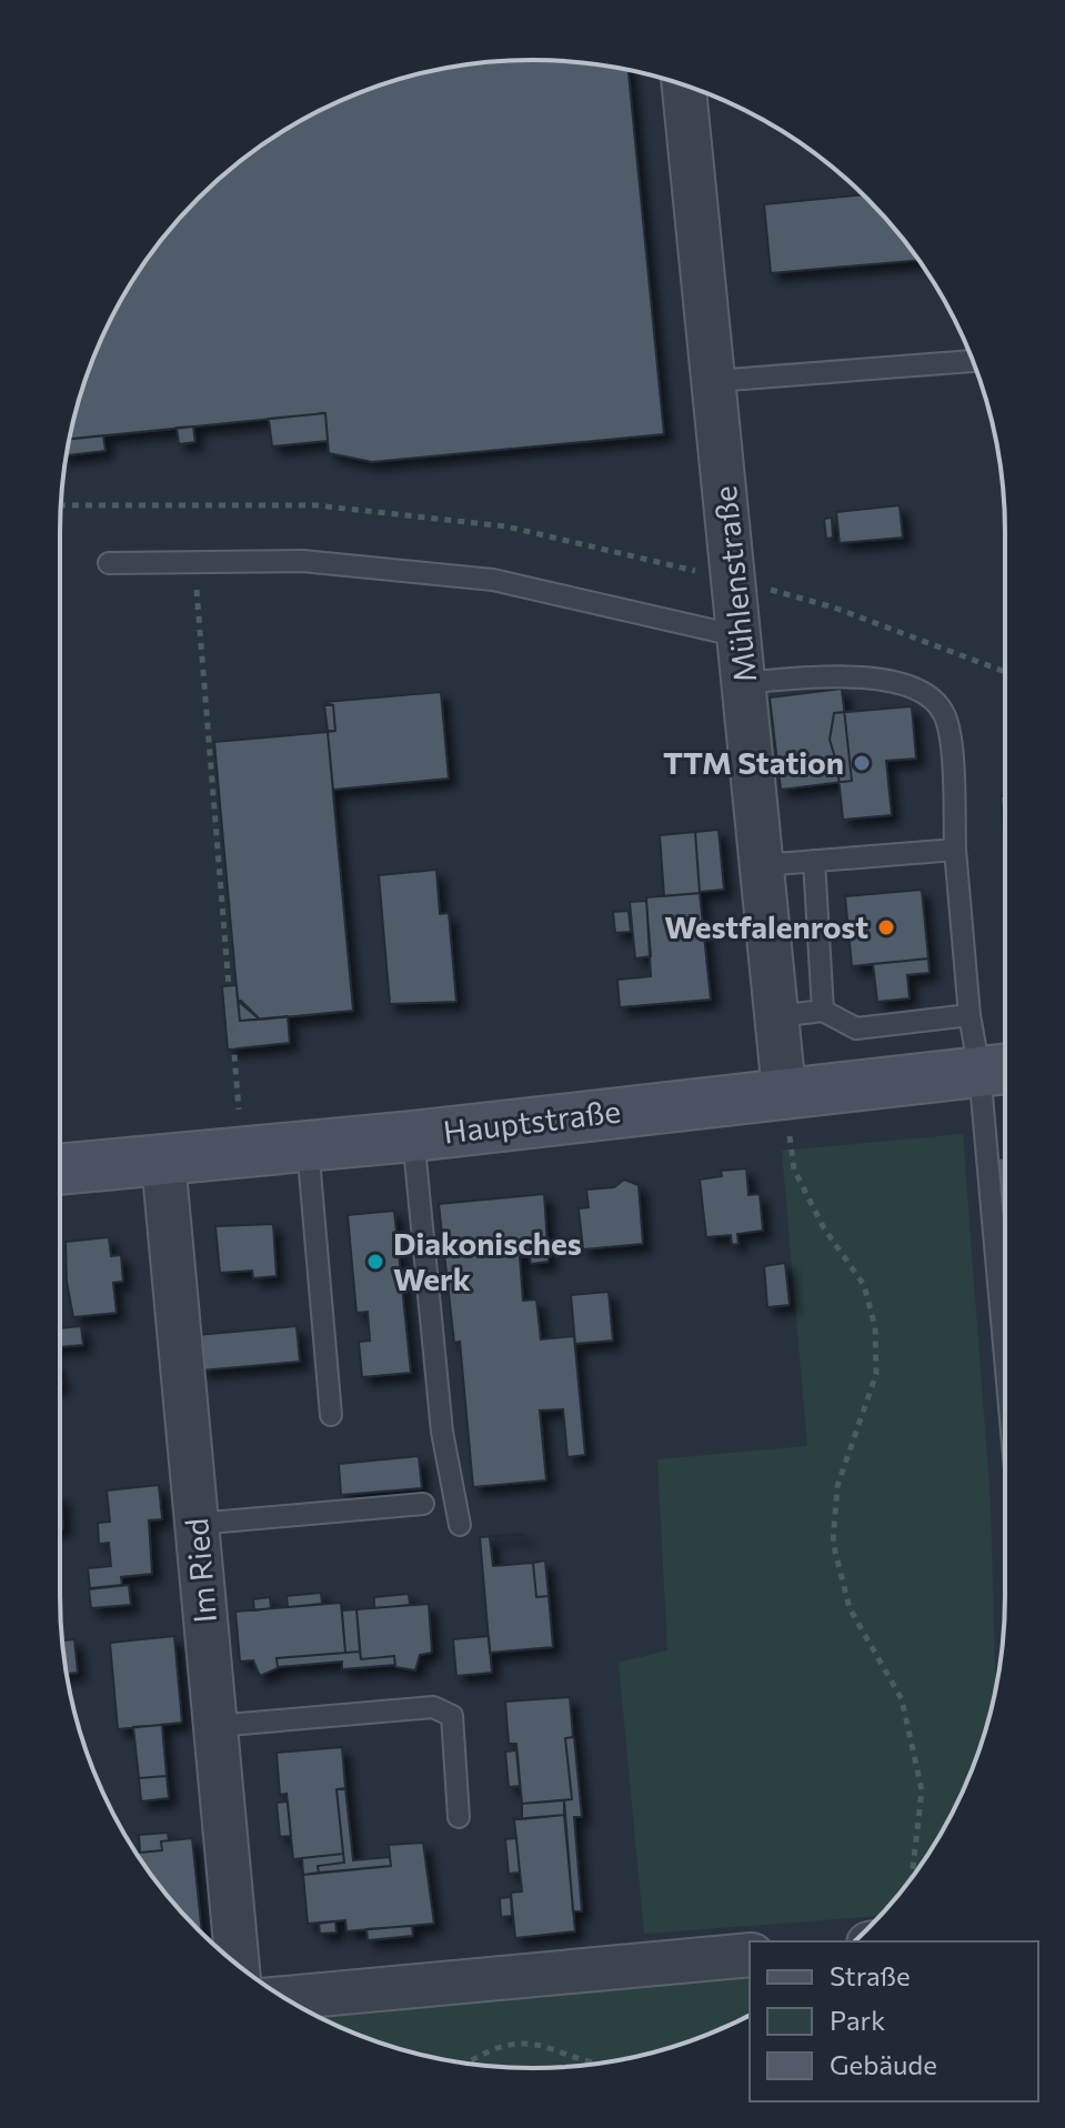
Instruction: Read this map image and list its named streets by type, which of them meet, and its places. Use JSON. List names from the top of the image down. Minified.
{"streets":{"street":["Mühlenstraße","Hauptstraße","Im Ried"]},"crossings":[["Mühlenstraße","Hauptstraße"],["Hauptstraße","Im Ried"]],"places":["TTM Station","Westfalenrost","Diakonisches Werk"],"legend":["Straße","Park","Gebäude"]}
